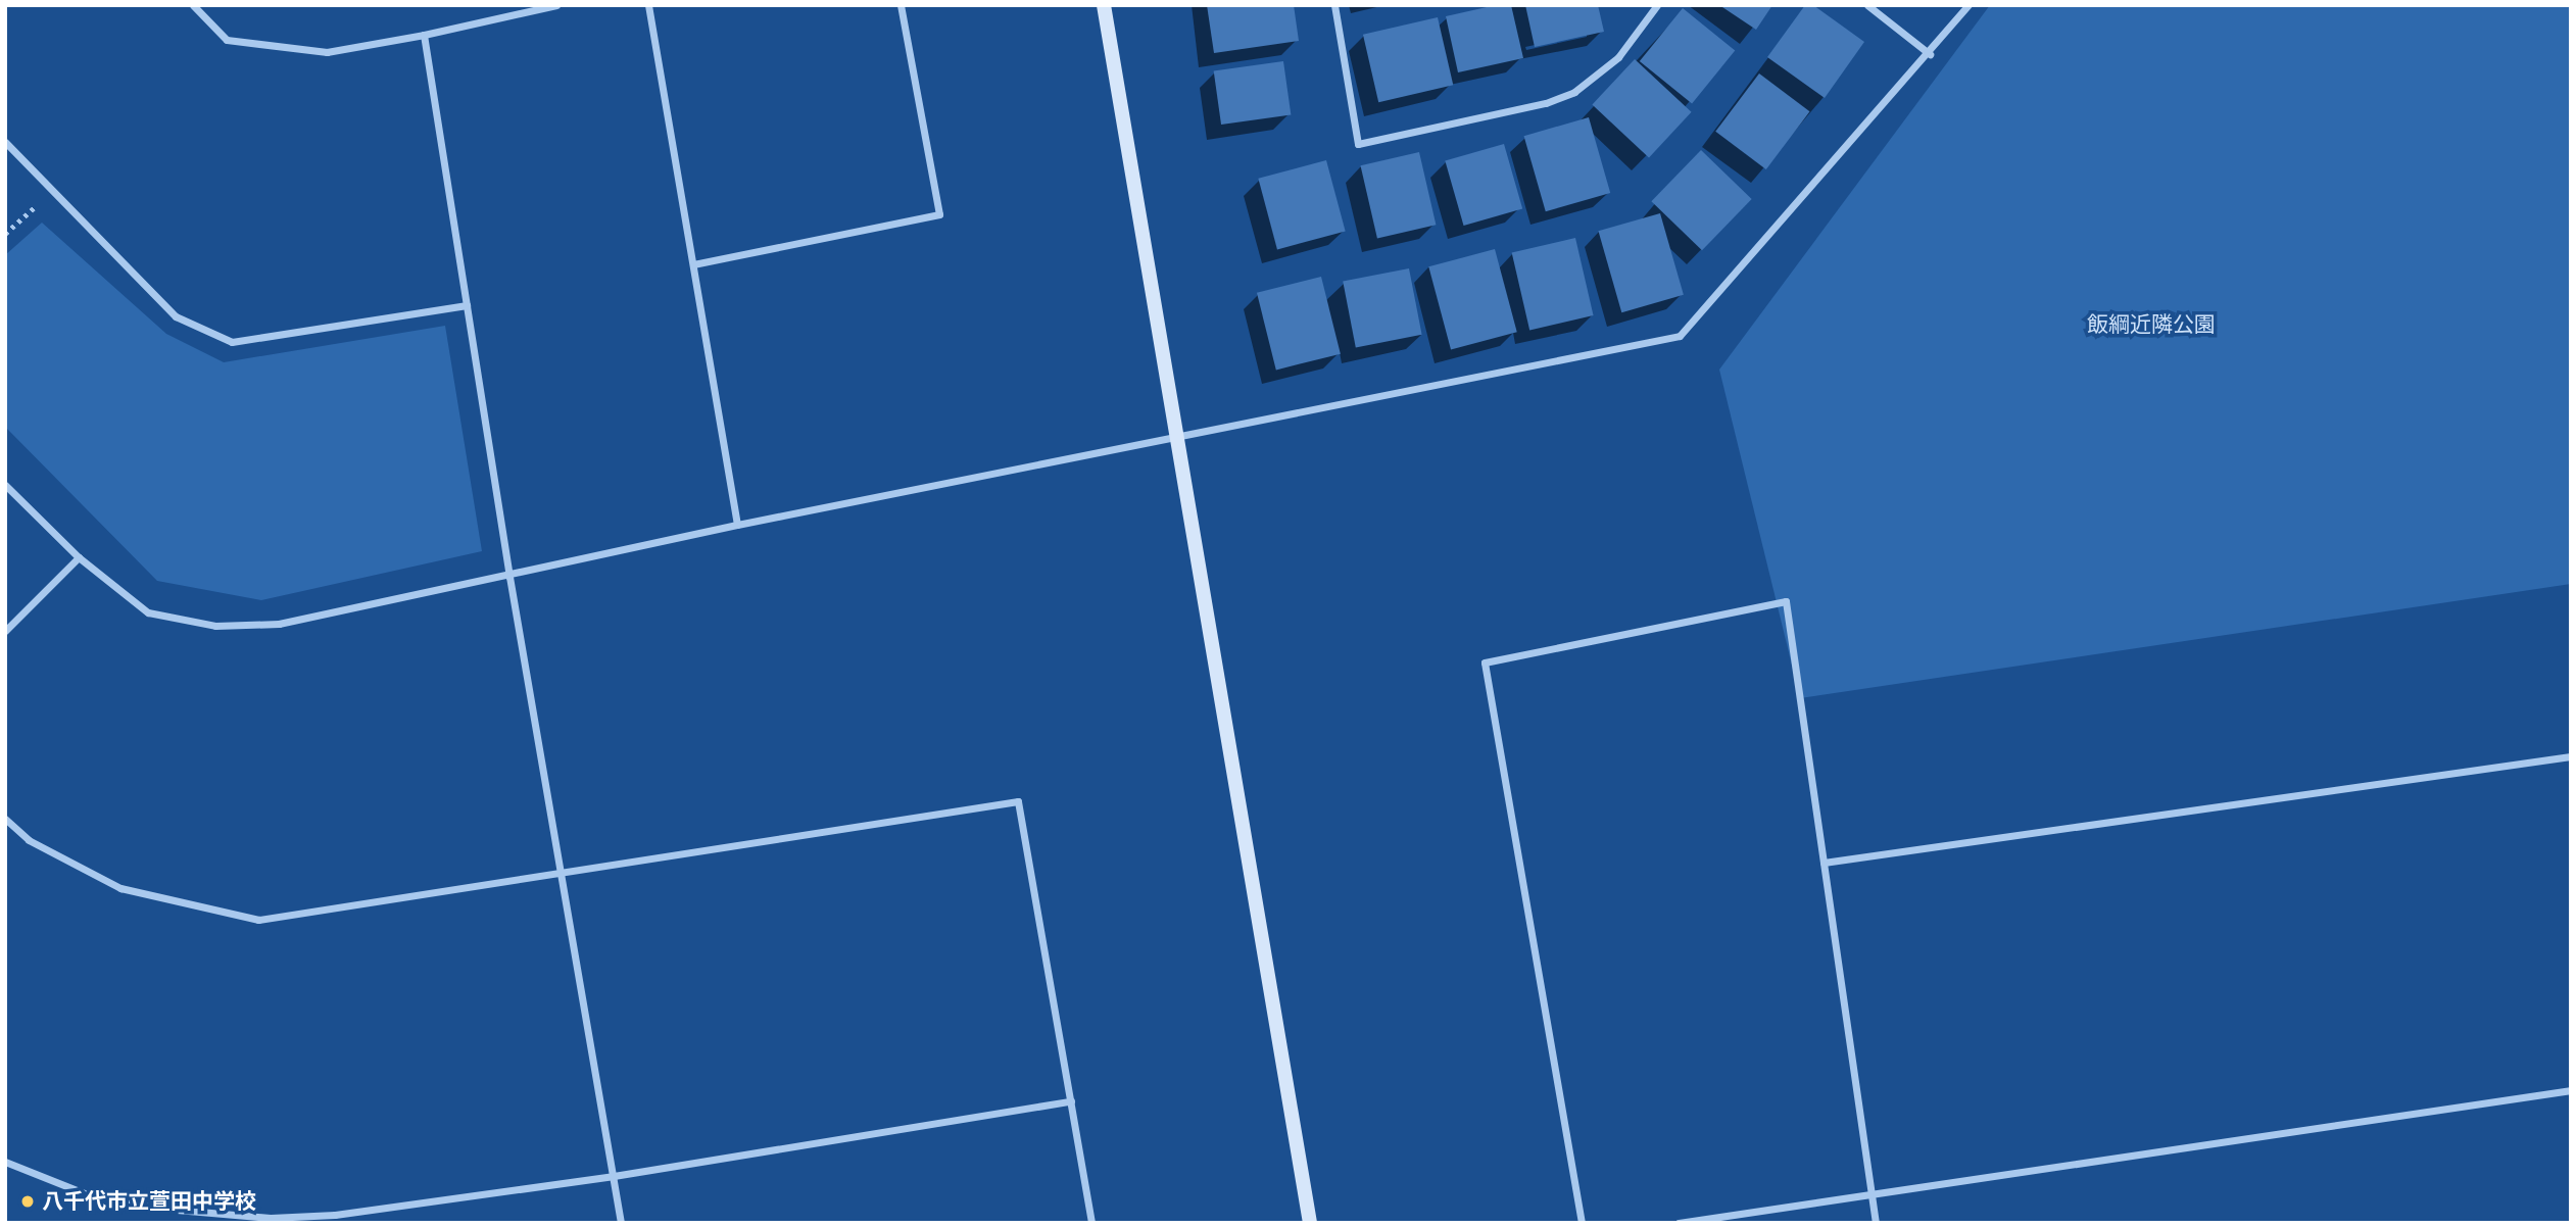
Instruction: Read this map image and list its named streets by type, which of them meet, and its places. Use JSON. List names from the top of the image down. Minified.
{"parks":["飯綱近隣公園"],"places":["八千代市立萱田中学校"]}
